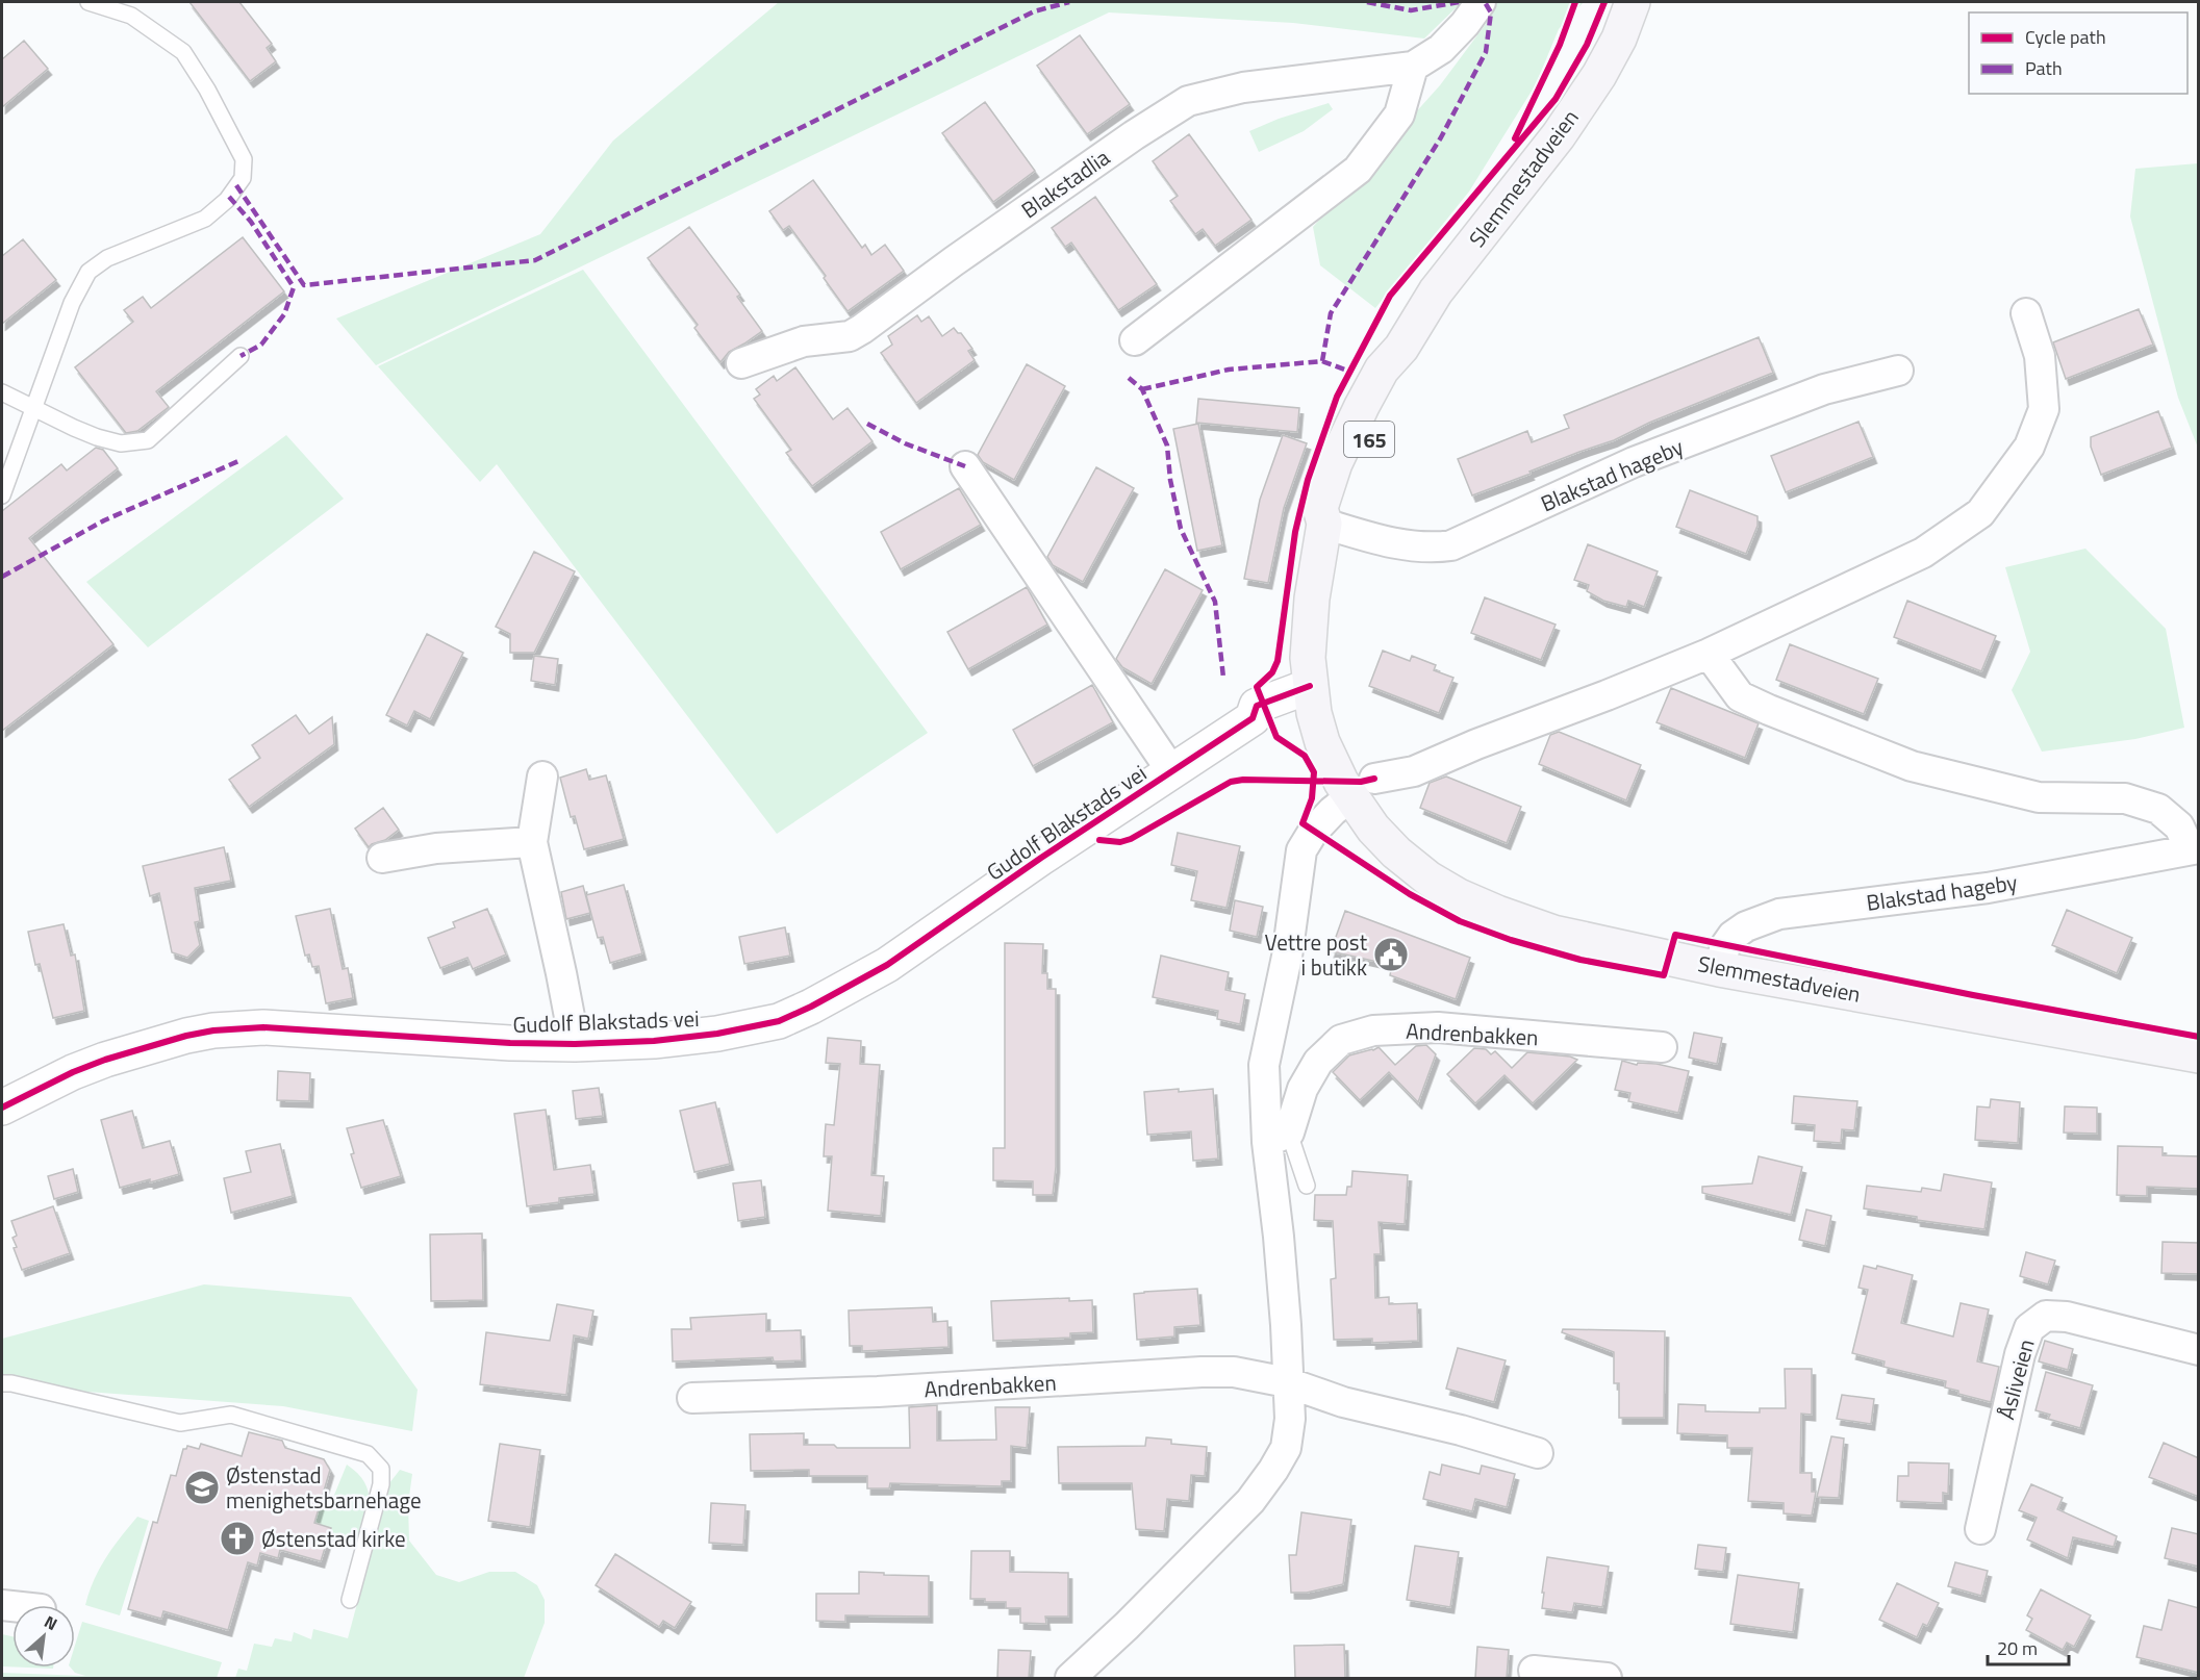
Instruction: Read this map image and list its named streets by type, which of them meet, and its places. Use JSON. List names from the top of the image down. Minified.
{"streets":{"main road":["Slemmestadveien","165"],"street":["Blakstadlia","Blakstad hageby","Gudolf Blakstads vei","Andrenbakken","Åsliveien"]},"crossings":[["Slemmestadveien","Blakstad hageby"],["Slemmestadveien","Gudolf Blakstads vei"],["Slemmestadveien","Andrenbakken"]],"places":{"public building":["Vettre post i butikk"],"school or university":["Østenstad menighetsbarnehage"],"church":["Østenstad kirke"]},"legend":["Cycle path","Path"],"scale_bar":"20 m","north":"top right"}
